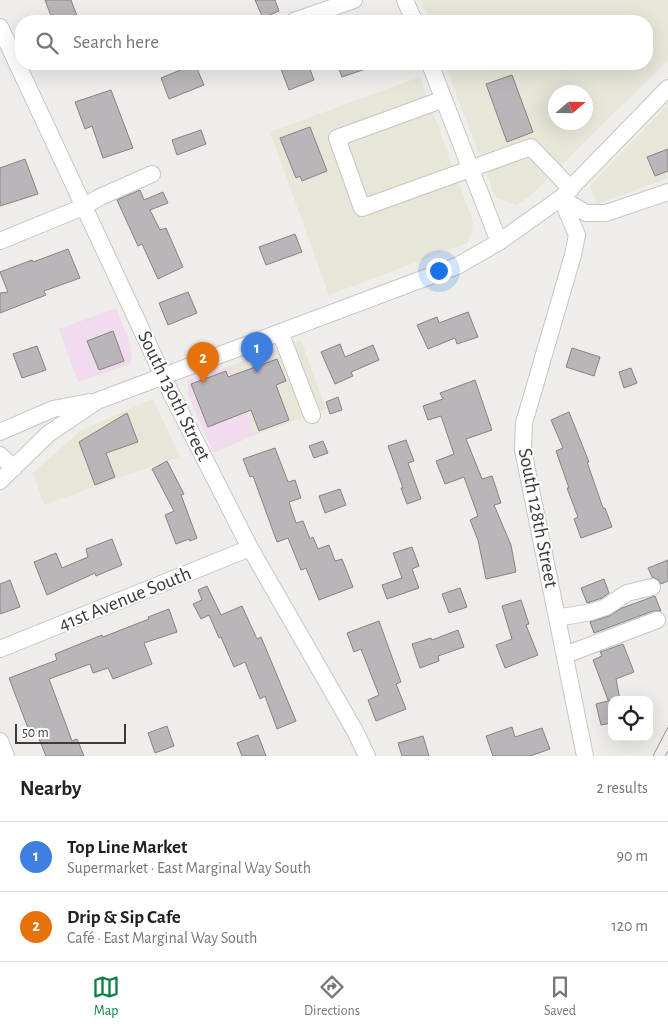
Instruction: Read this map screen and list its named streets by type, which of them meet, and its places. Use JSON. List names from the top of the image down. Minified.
{"streets":{"street":["South 130th Street","South 128th Street","41st Avenue South"]},"crossings":[["South 130th Street","41st Avenue South"]],"scale_bar":"50 m","north":"right","page":{"search":"Search here","pins":["1","2"],"scale":"50 m","heading":["Nearby","2 results"],"list":[{"mark":"1","name":"Top Line Market","note":"Supermarket · East Marginal Way South","value":"90 m"},{"mark":"2","name":"Drip & Sip Cafe","note":"Café · East Marginal Way South","value":"120 m"}],"nav":["Map","Directions","Saved"]}}
